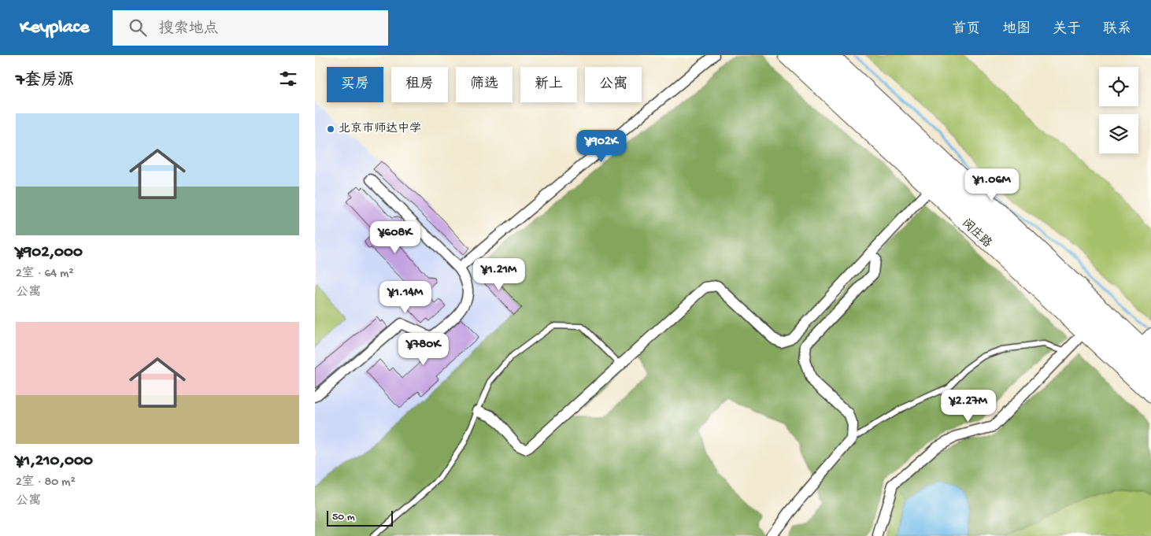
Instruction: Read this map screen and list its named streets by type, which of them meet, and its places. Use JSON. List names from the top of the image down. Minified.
{"streets":{"main road":["闵庄路"]},"places":["北京市师达中学"],"scale_bar":"50 m","page":{"header":"Keyplace","search":"搜索地点","nav":["首页","地图","关于","联系"],"heading":"7套房源","chip":["买房","租房","筛选","新上","公寓"],"list":[{"name":"¥902,000","note":"2室 · 64 m² · 公寓"},{"name":"¥1,210,000","note":"2室 · 80 m² · 公寓"}],"price":["¥902K","¥1.06M","¥608K","¥1.21M","¥1.14M","¥780K","¥2.27M"],"scale":"50 m"}}
